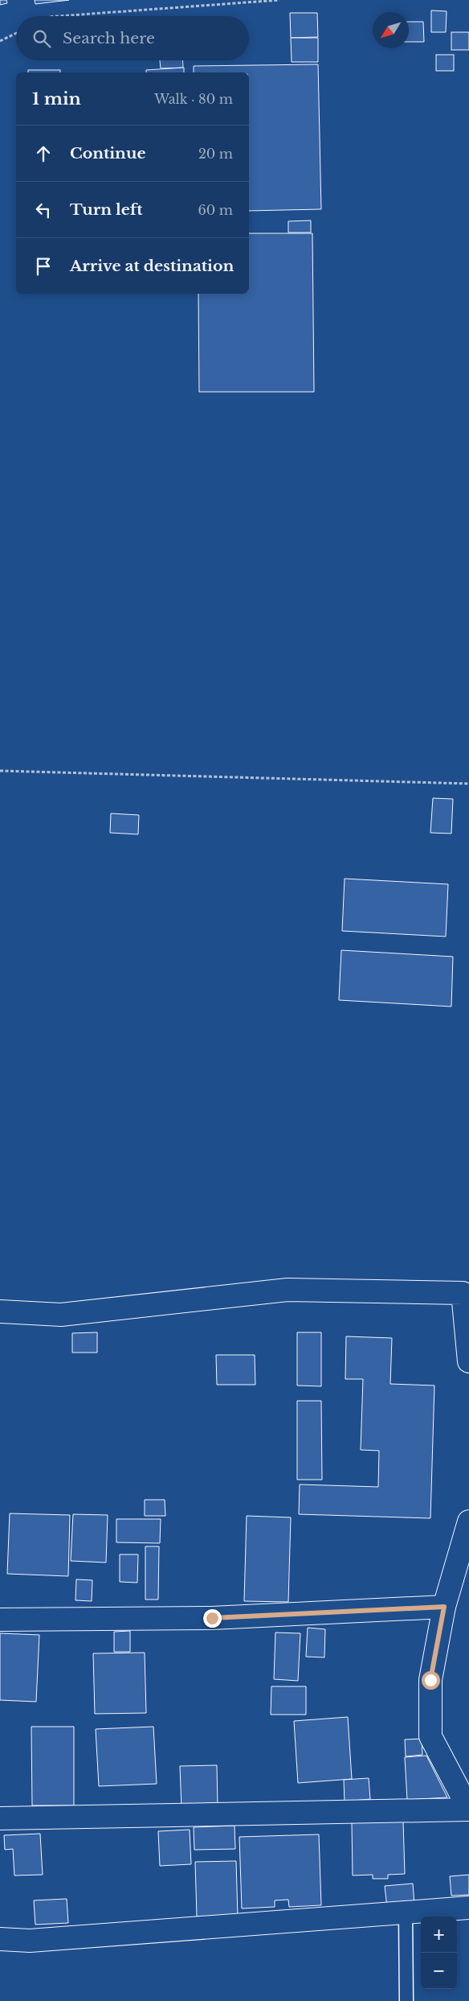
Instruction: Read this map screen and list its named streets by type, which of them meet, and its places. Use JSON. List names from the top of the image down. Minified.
{"north":"bottom left","page":{"search":"Search here","heading":["1 min","Walk · 80 m"],"list":[["Continue","20 m"],["Turn left","60 m"],"Arrive at destination"],"map_buttons":["+","−"]}}
